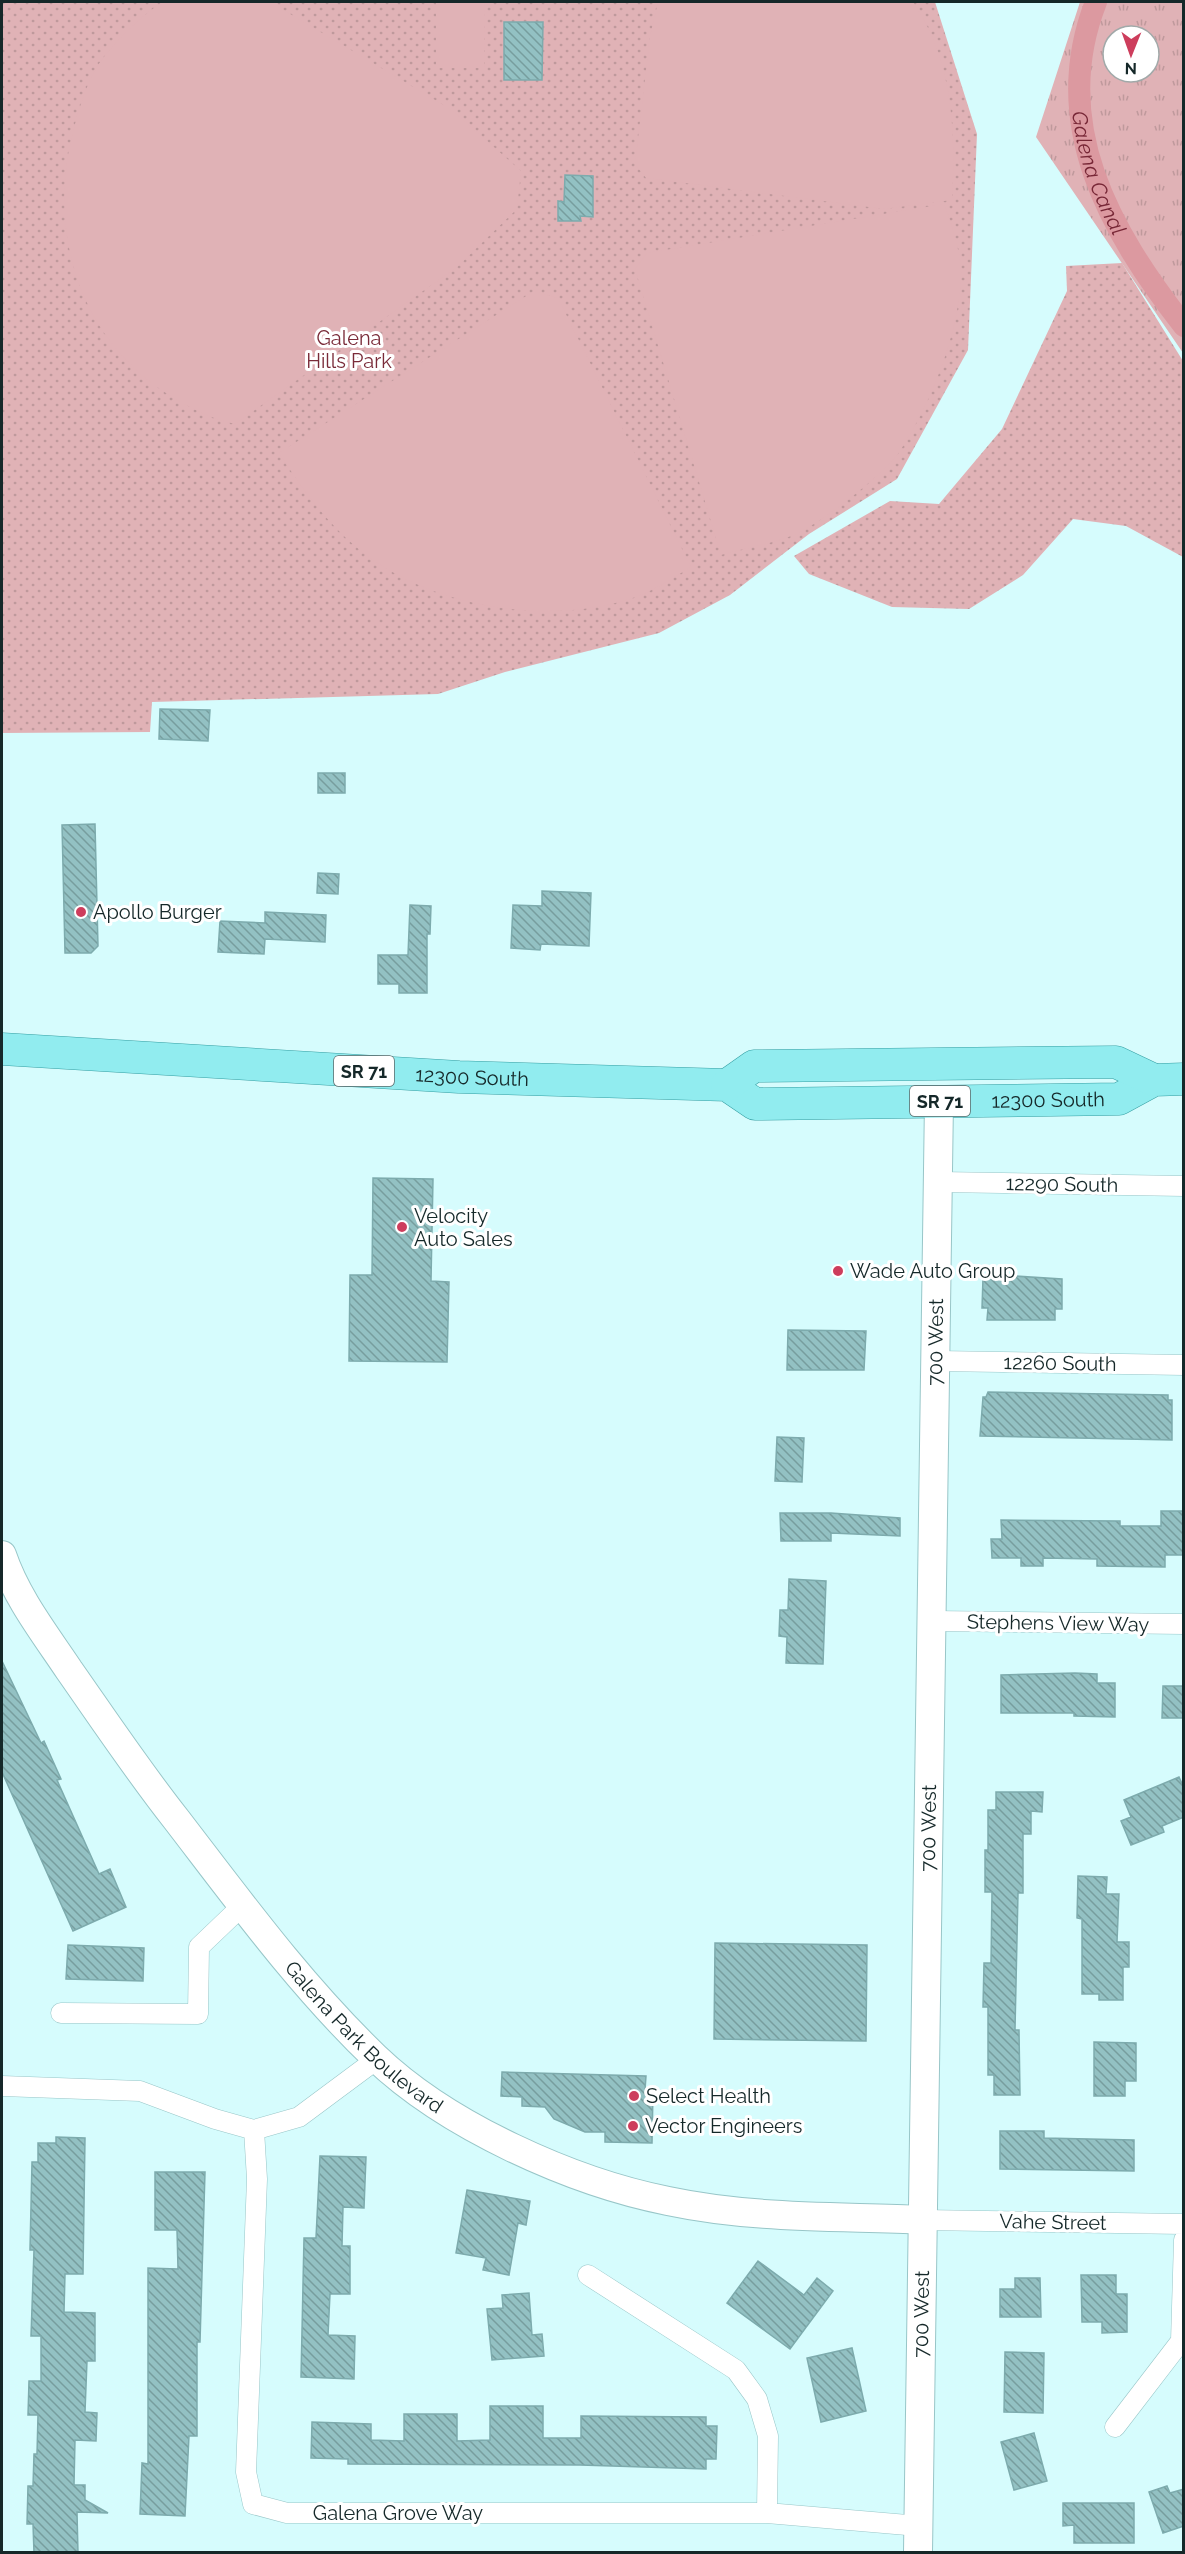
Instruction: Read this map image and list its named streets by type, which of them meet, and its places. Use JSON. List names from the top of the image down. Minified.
{"streets":{"main road":["SR 71","12300 South"],"street":["12290 South","700 West","12260 South","Stephens View Way","Galena Park Boulevard","Vahe Street","Galena Grove Way"]},"crossings":[["12300 South","700 West"],["12290 South","700 West"],["700 West","12260 South"],["700 West","Stephens View Way"],["700 West","Galena Park Boulevard"],["700 West","Vahe Street"],["700 West","Galena Grove Way"],["Galena Park Boulevard","Vahe Street"]],"water":["Galena Canal"],"parks":["Galena Hills Park"],"places":["Apollo Burger","Velocity Auto Sales","Wade Auto Group","Select Health","Vector Engineers"],"north":"bottom"}
